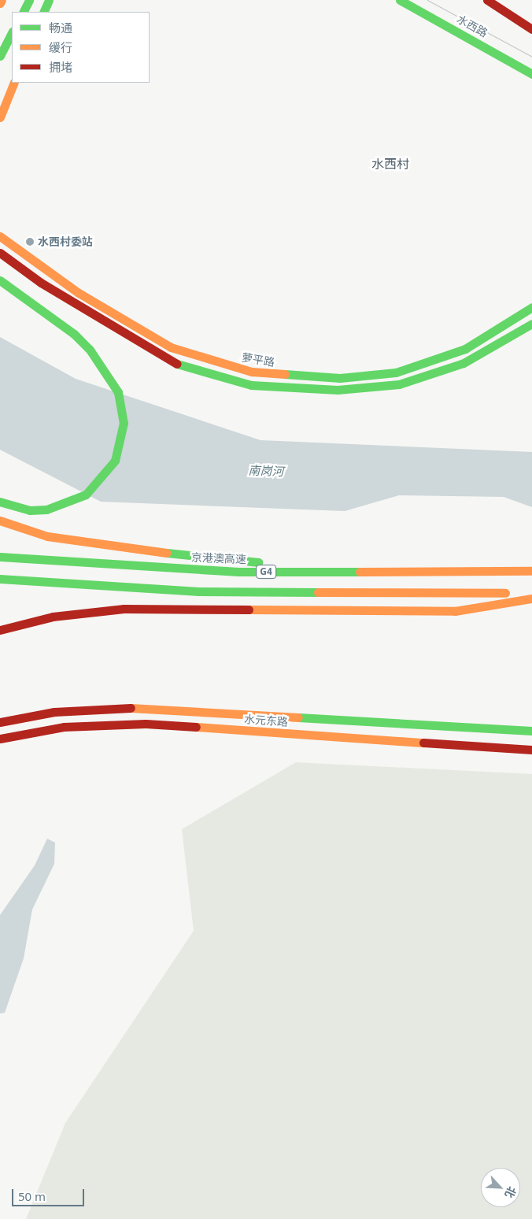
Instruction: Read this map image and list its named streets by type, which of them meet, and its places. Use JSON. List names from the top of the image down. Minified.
{"streets":{"main road":["水西路","萝平路","京港澳高速","G4","水元东路"]},"districts":["水西村"],"water":["南岗河"],"places":["水西村委站"],"legend":["畅通","缓行","拥堵"],"scale_bar":"50 m","north":"bottom right"}
